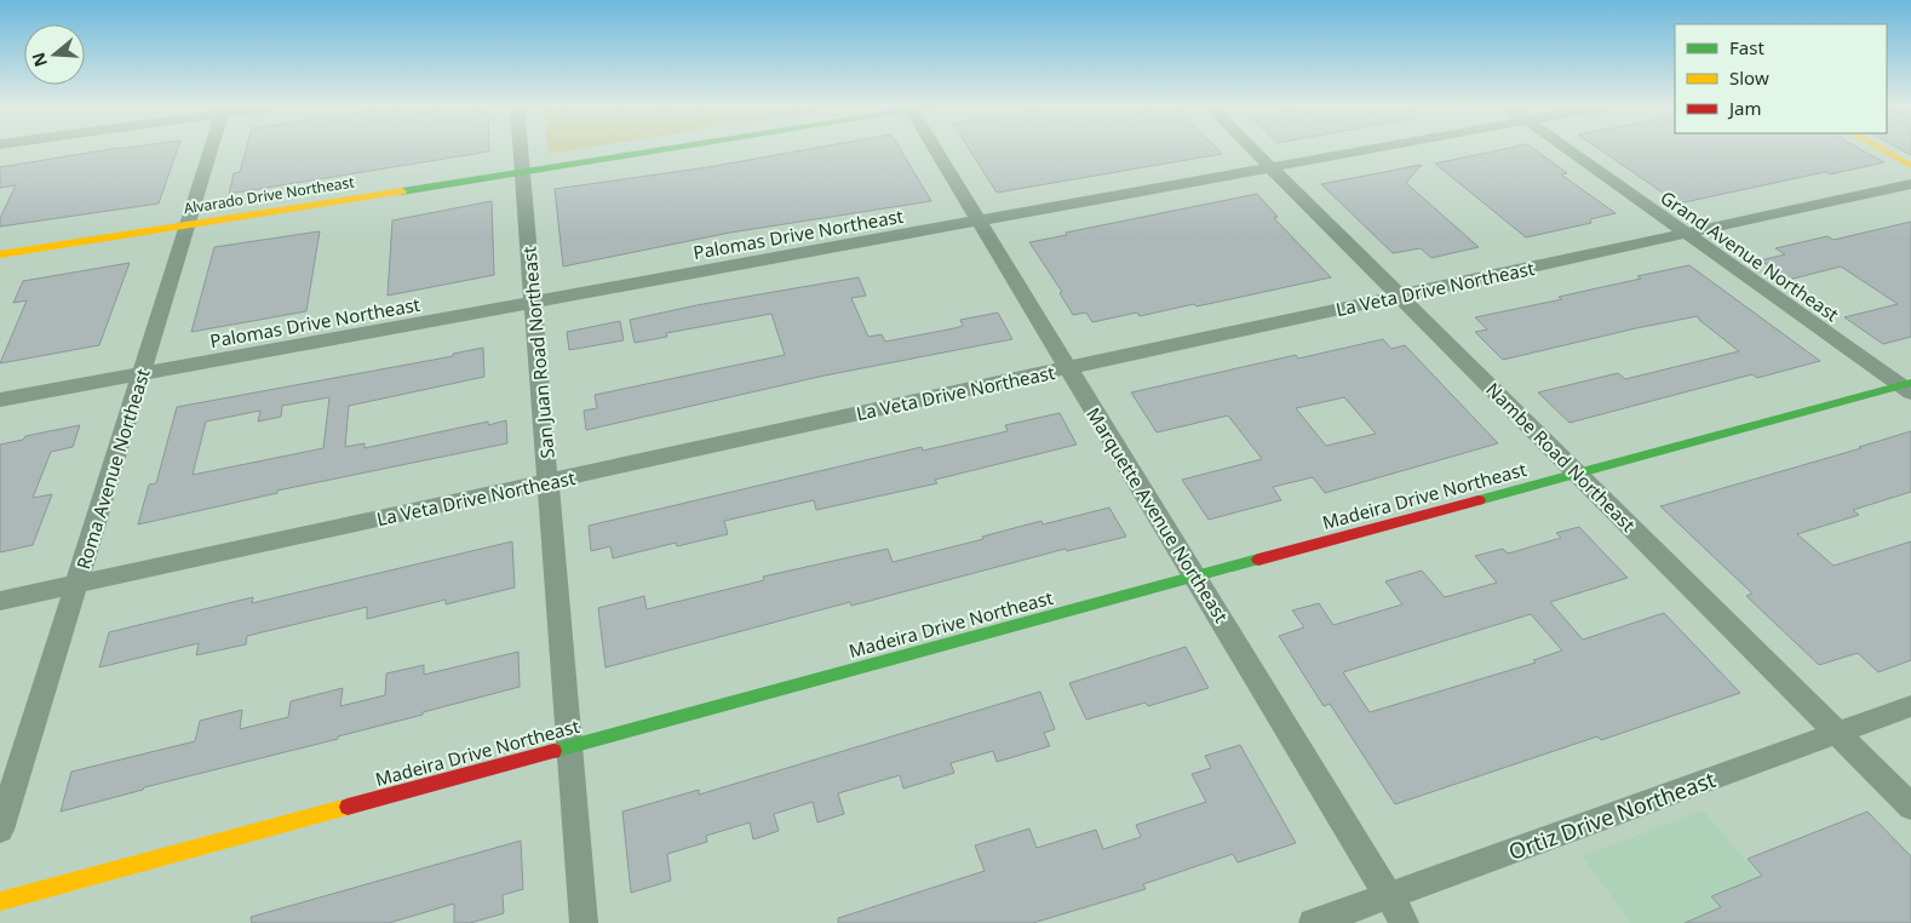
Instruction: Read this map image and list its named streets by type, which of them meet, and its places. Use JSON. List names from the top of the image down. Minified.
{"streets":{"street":["Alvarado Drive Northeast","Palomas Drive Northeast","Grand Avenue Northeast","La Veta Drive Northeast","San Juan Road Northeast","Nambe Road Northeast","Roma Avenue Northeast","Madeira Drive Northeast","Marquette Avenue Northeast","Ortiz Drive Northeast"]},"crossings":[["Alvarado Drive Northeast","San Juan Road Northeast"],["Alvarado Drive Northeast","Roma Avenue Northeast"],["Palomas Drive Northeast","San Juan Road Northeast"],["Palomas Drive Northeast","Nambe Road Northeast"],["Palomas Drive Northeast","Roma Avenue Northeast"],["Palomas Drive Northeast","Marquette Avenue Northeast"],["Grand Avenue Northeast","La Veta Drive Northeast"],["Grand Avenue Northeast","Madeira Drive Northeast"],["La Veta Drive Northeast","San Juan Road Northeast"],["La Veta Drive Northeast","Nambe Road Northeast"],["La Veta Drive Northeast","Roma Avenue Northeast"],["La Veta Drive Northeast","Marquette Avenue Northeast"],["San Juan Road Northeast","Madeira Drive Northeast"],["Nambe Road Northeast","Madeira Drive Northeast"],["Nambe Road Northeast","Ortiz Drive Northeast"],["Madeira Drive Northeast","Marquette Avenue Northeast"],["Marquette Avenue Northeast","Ortiz Drive Northeast"]],"legend":["Fast","Slow","Jam"],"north":"left"}
